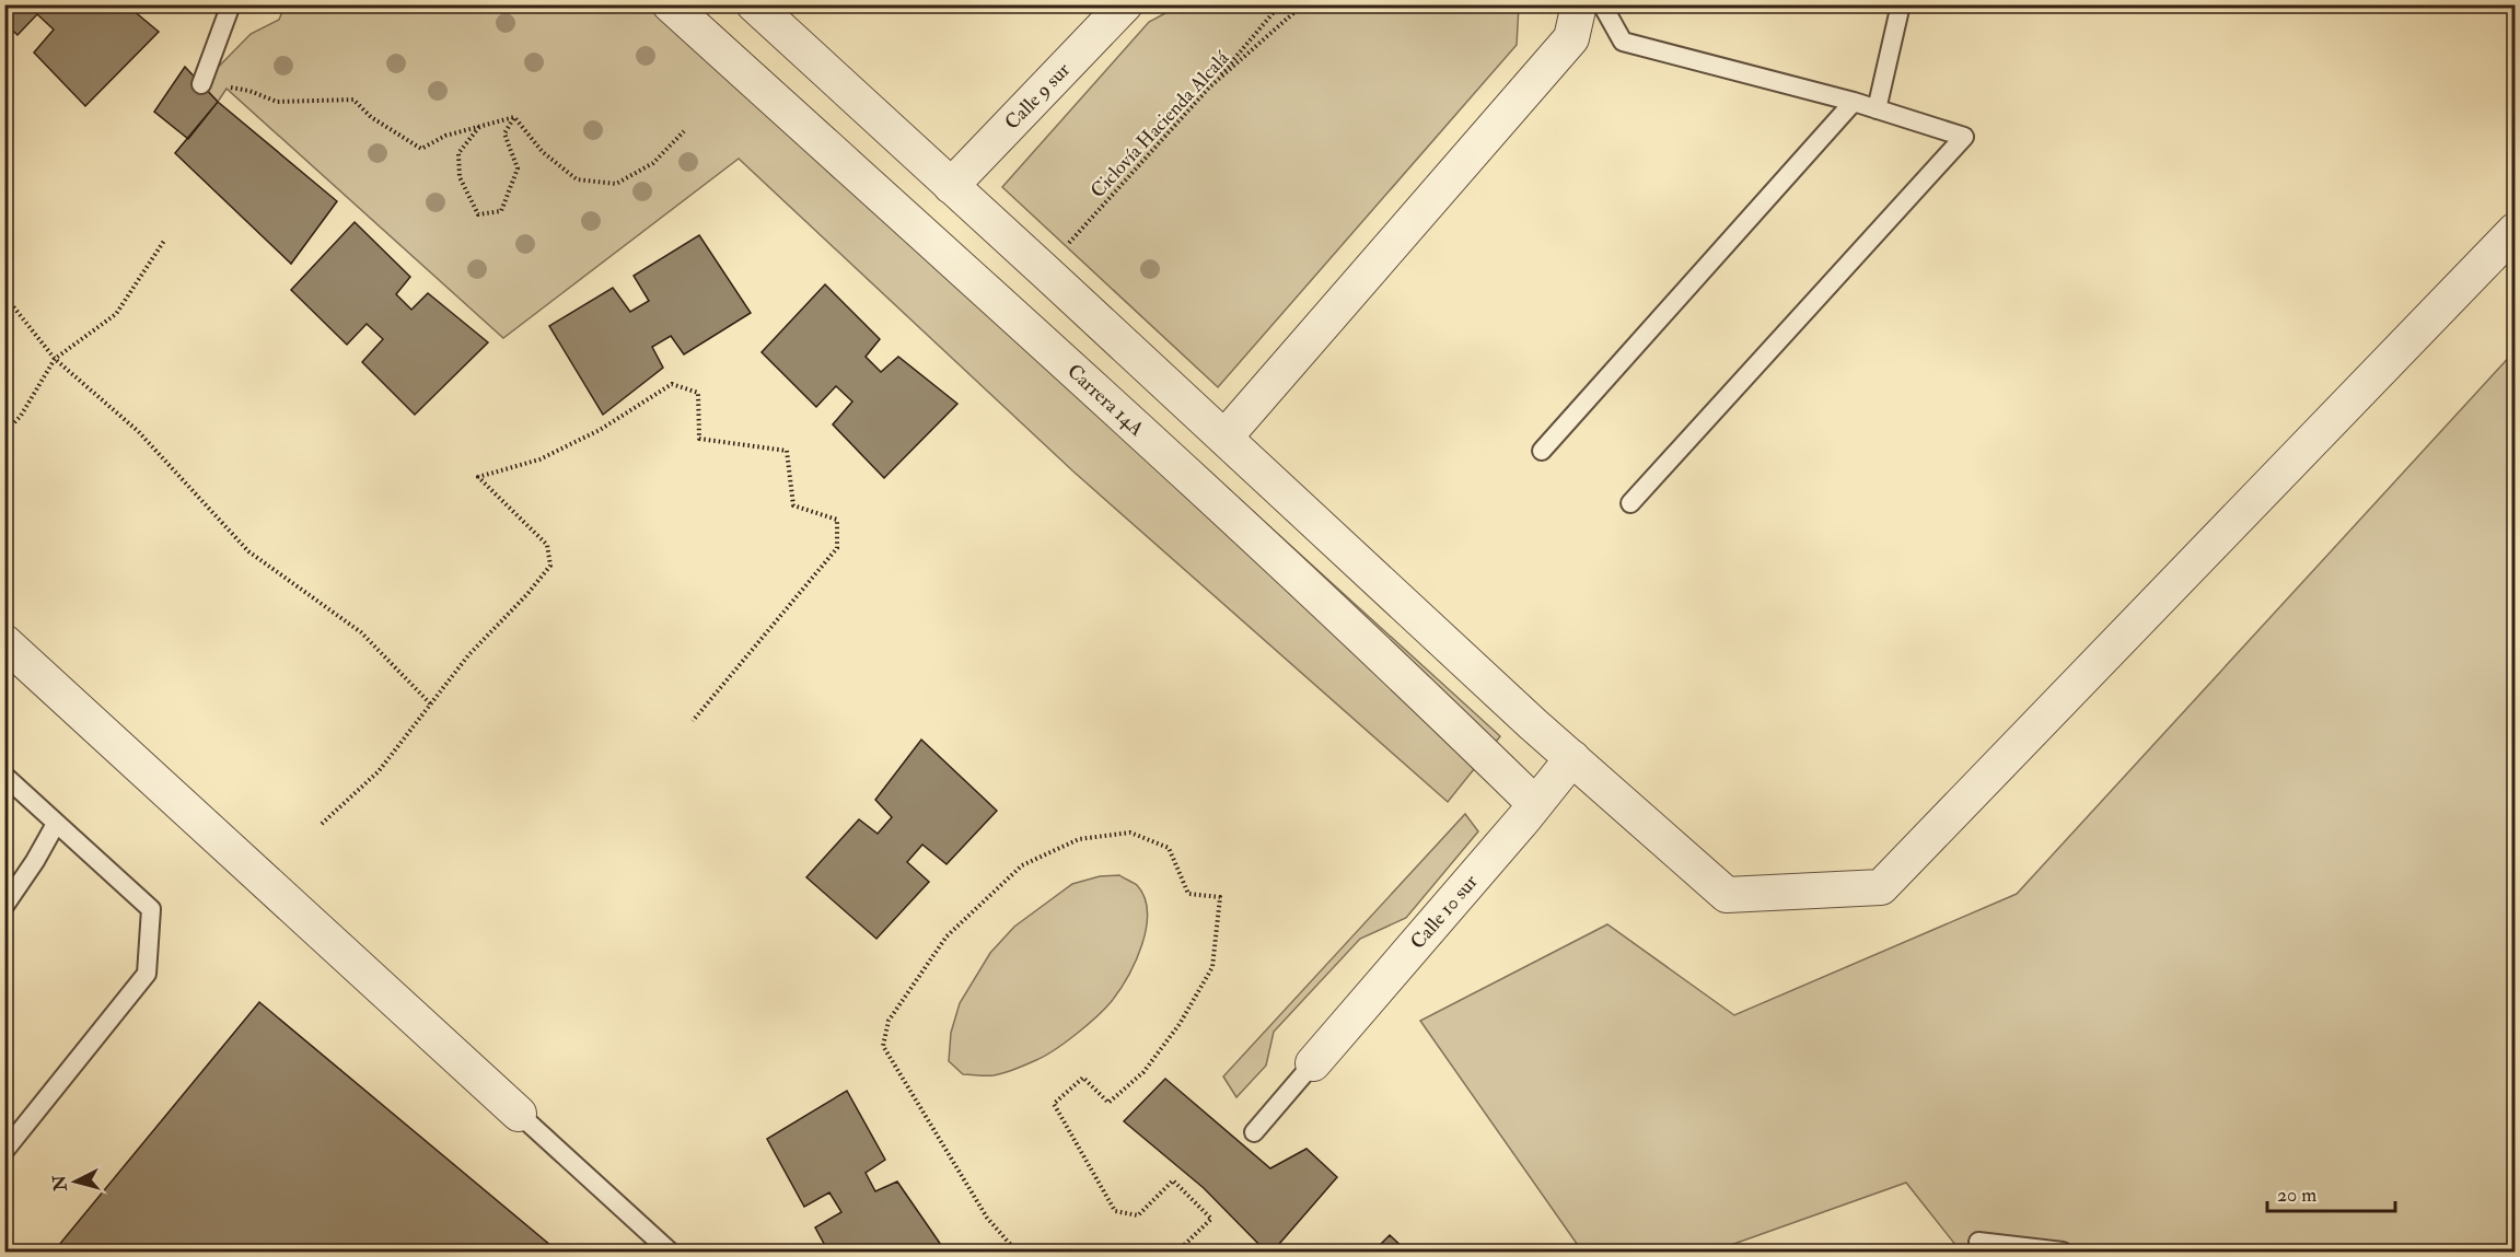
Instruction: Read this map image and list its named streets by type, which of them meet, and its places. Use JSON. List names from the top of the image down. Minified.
{"streets":{"street":["Calle 9 sur","Carrera 14A","Calle 10 sur"],"path":["Ciclovía Hacienda Alcalá"]},"crossings":[["Carrera 14A","Calle 10 sur"]],"scale_bar":"20 m","north":"left"}
